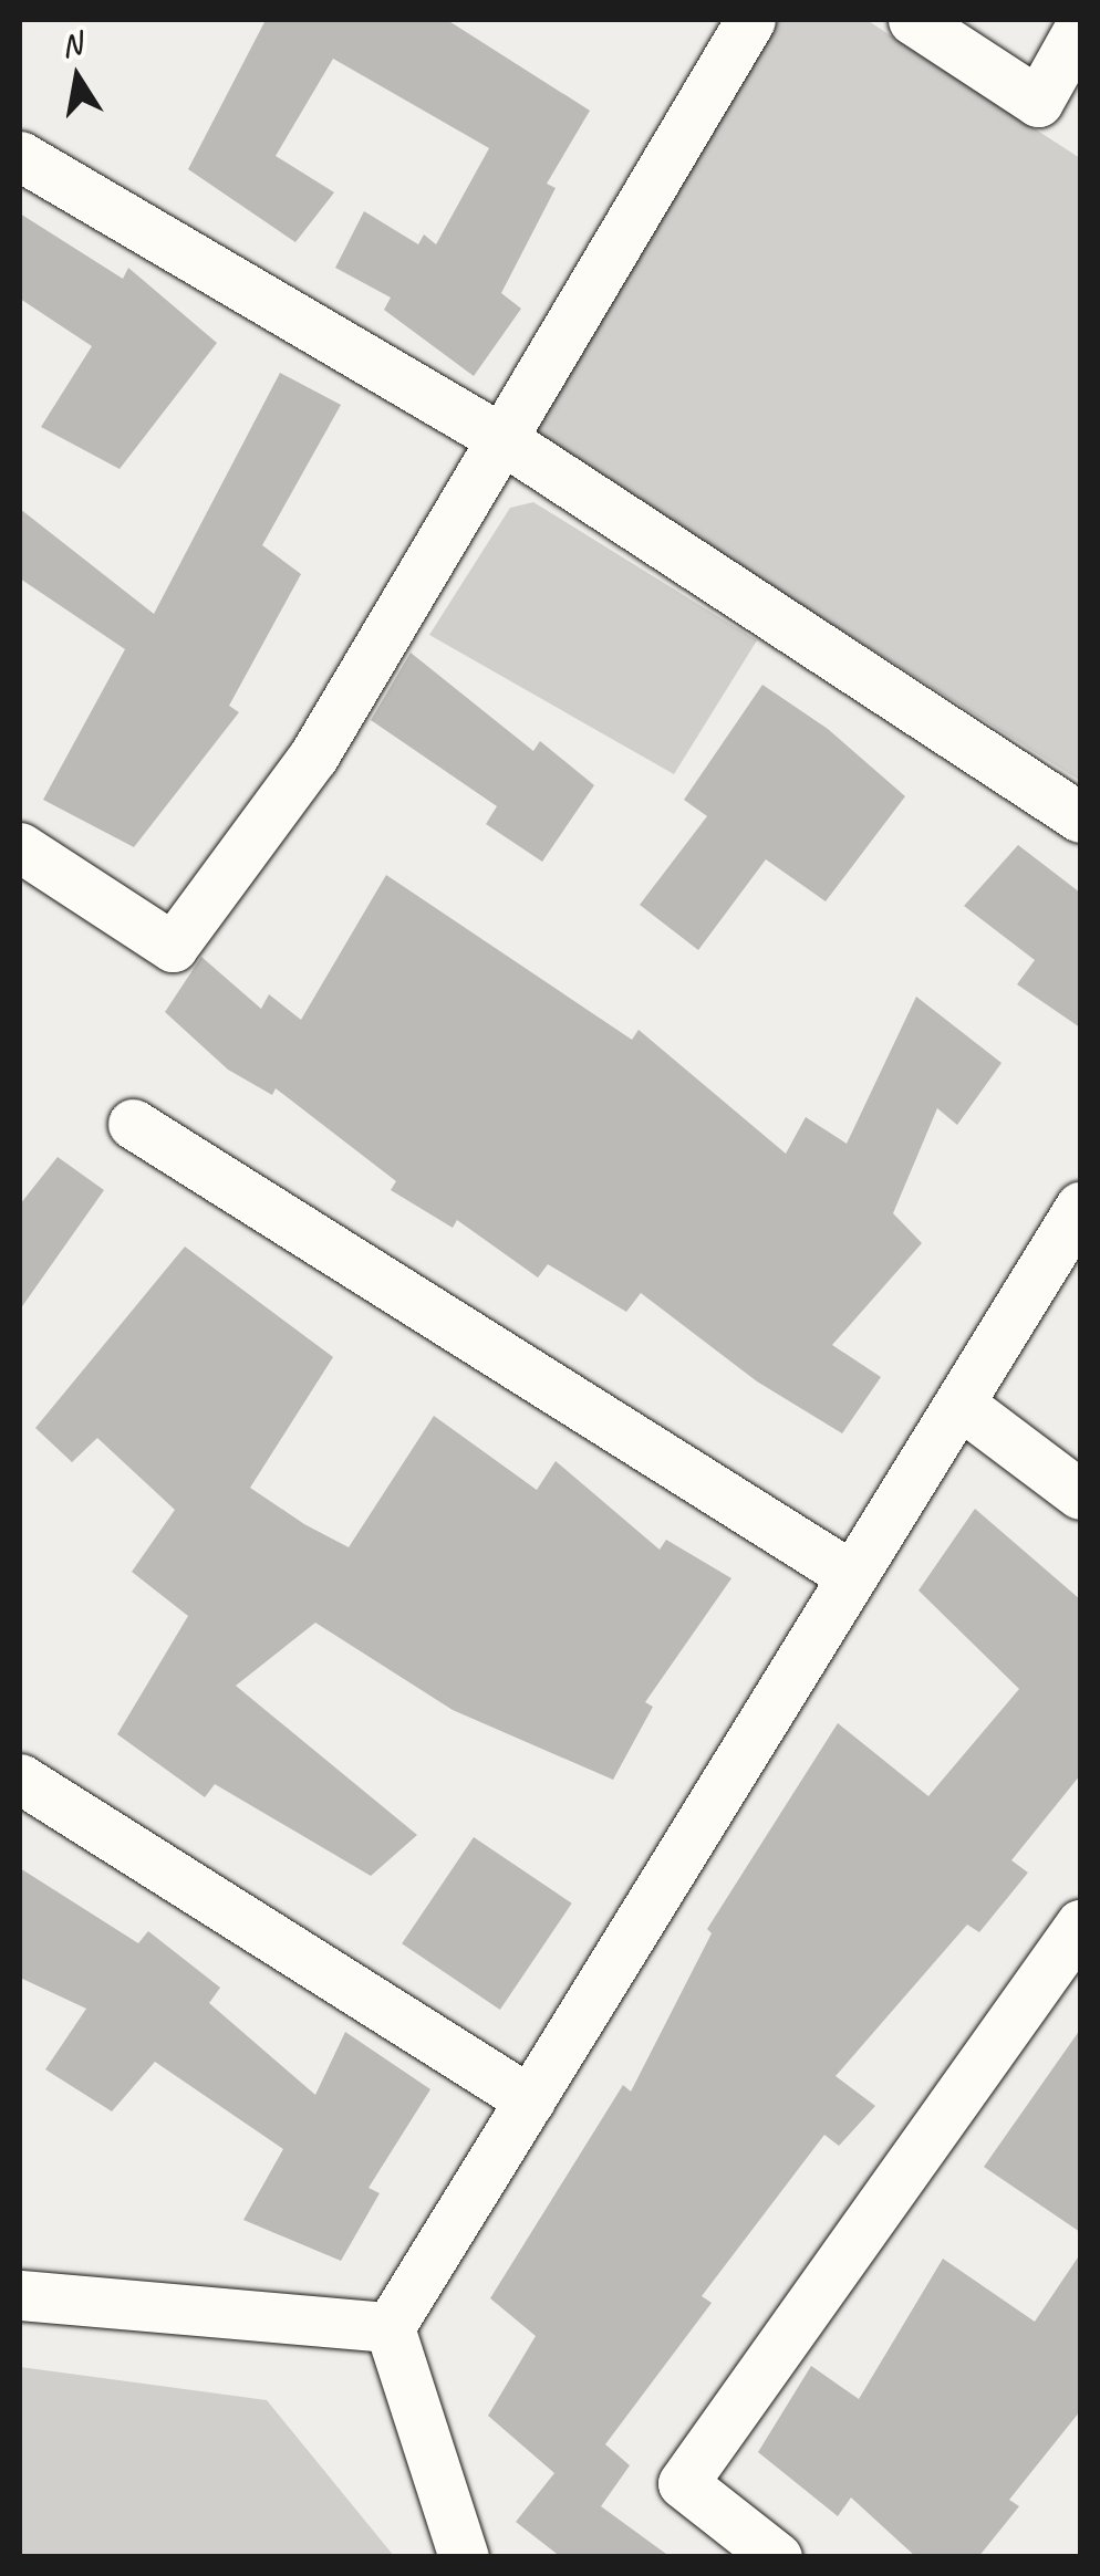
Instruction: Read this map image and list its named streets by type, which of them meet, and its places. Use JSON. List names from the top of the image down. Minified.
{"north":"top"}
